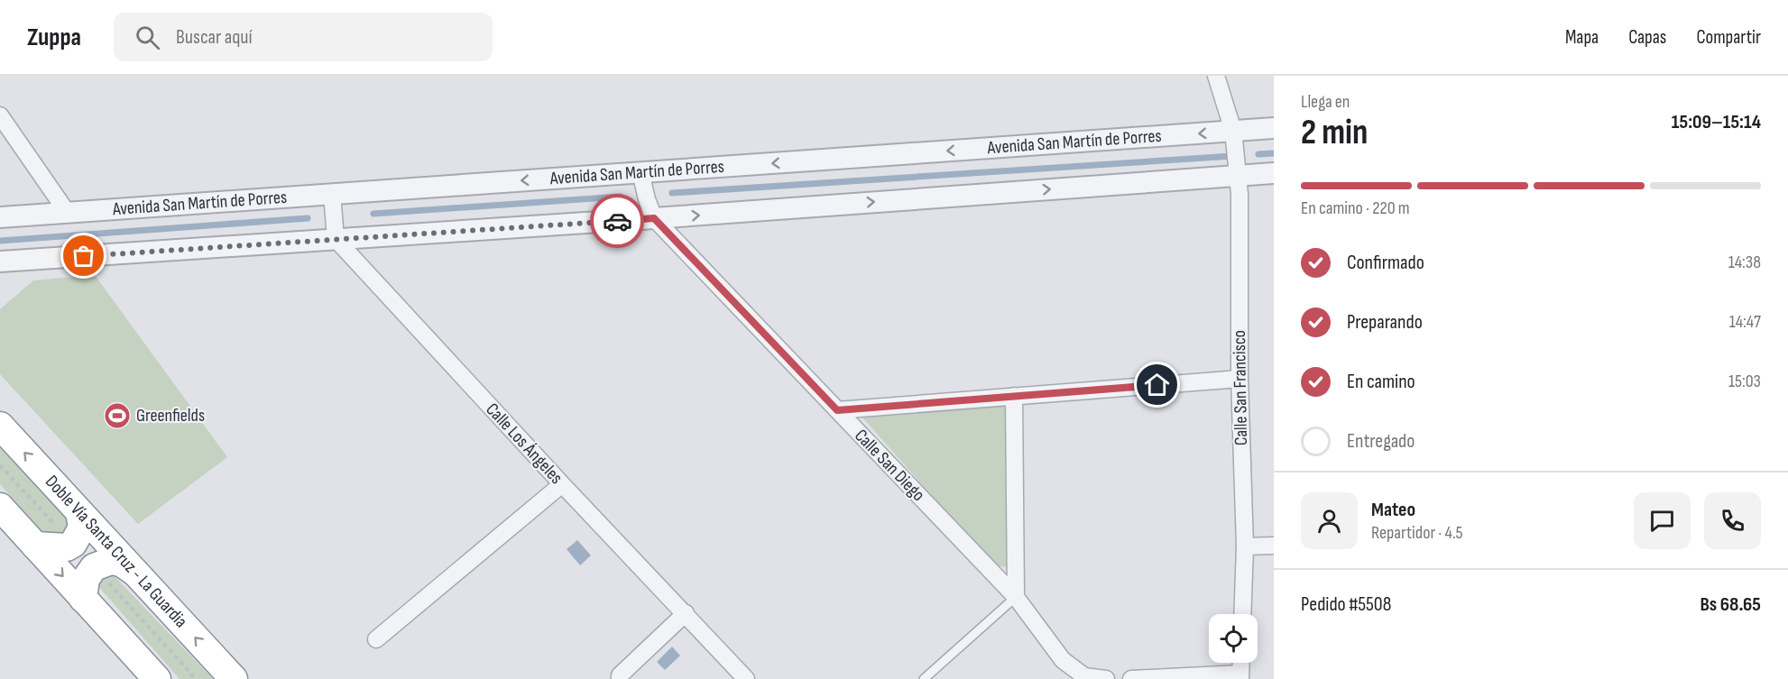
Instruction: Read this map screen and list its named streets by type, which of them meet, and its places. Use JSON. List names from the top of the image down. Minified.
{"streets":{"highway":["Doble Vía Santa Cruz - La Guardia"],"street":["Avenida San Martín de Porres","Calle San Francisco","Calle Los Ángeles","Calle San Diego"]},"crossings":[["Avenida San Martín de Porres","Calle San Francisco"]],"places":{"sports":["Greenfields"]},"page":{"header":"Zuppa","search":"Buscar aquí","nav":["Mapa","Capas","Compartir"],"heading":["2 min","Llega en","15:09–15:14"],"panel":["Mateo","Repartidor · 4.5","Pedido #5508","Bs 68.65"],"bar":"En camino · 220 m","list":[["Confirmado","14:38"],["Preparando","14:47"],["En camino","15:03"],"Entregado"]}}
